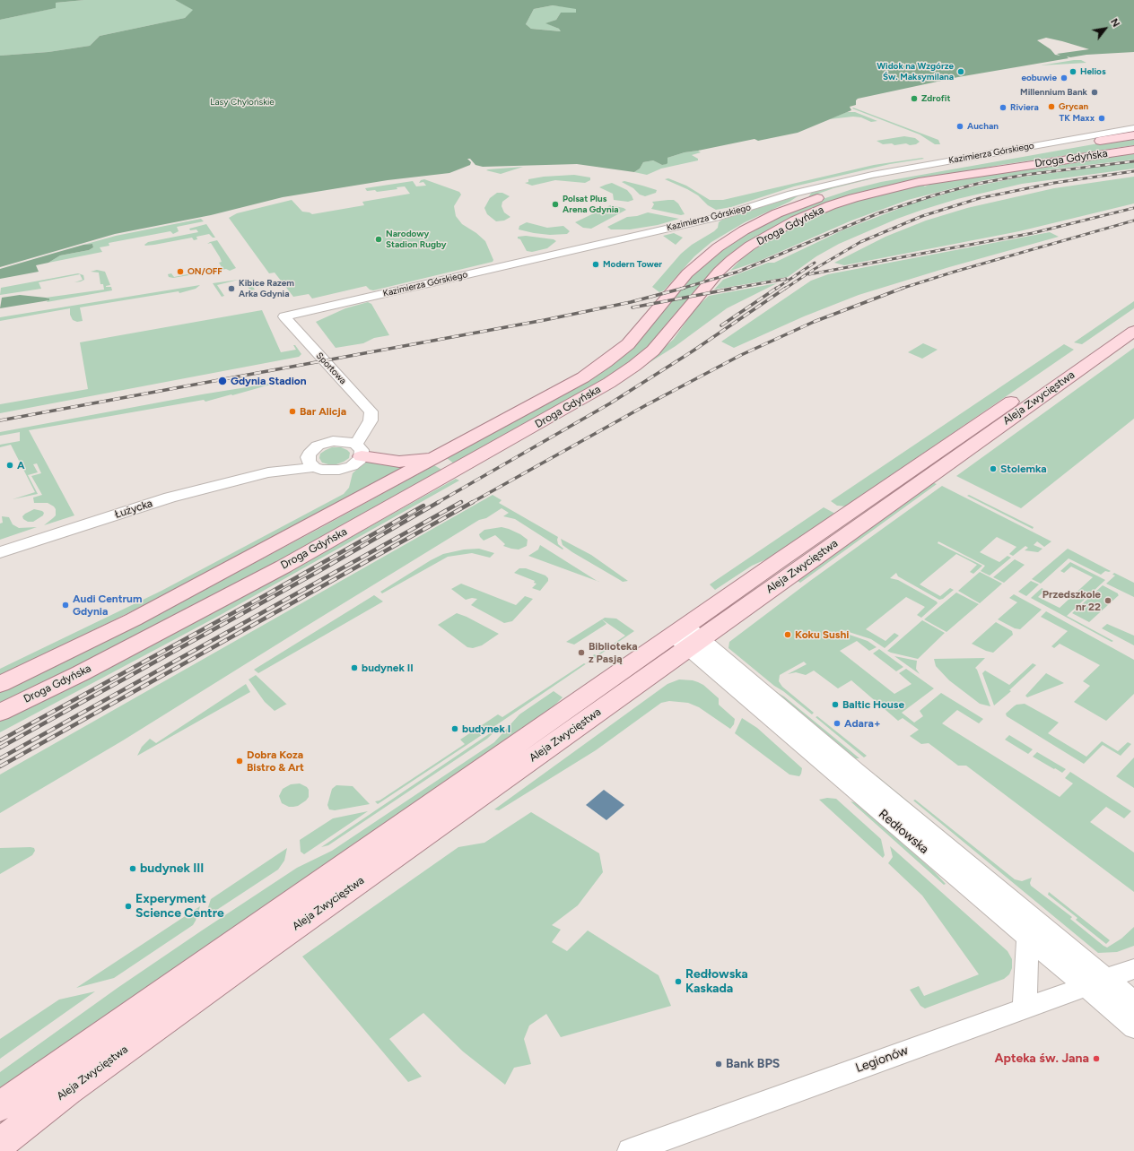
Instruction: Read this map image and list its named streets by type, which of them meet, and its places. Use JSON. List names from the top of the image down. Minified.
{"streets":{"main road":["Droga Gdyńska","Aleja Zwycięstwa"],"street":["Kazimierza Górskiego","Sportowa","Łużycka","Redłowska","Legionów"]},"crossings":[["Kazimierza Górskiego","Sportowa"],["Aleja Zwycięstwa","Redłowska"],["Redłowska","Legionów"]],"parks":["Lasy Chylońskie"],"places":["Widok na Wzgórze Św. Maksymilana","Helios","eobuwie","Millennium Bank","Zdrofit","Grycan","Riviera","TK Maxx","Auchan","Polsat Plus Arena Gdynia","Narodowy Stadion Rugby","Modern Tower","ON/OFF","Kibice Razem Arka Gdynia","Gdynia Stadion","Bar Alicja","A","Stolemka","Przedszkole nr 22","Audi Centrum Gdynia","Koku Sushi","Biblioteka z Pasją","budynek II","Baltic House","Adara+","budynek I","Dobra Koza Bistro & Art","budynek III","Experyment Science Centre","Redłowska Kaskada","Apteka św. Jana","Bank BPS"],"north":"top right"}
